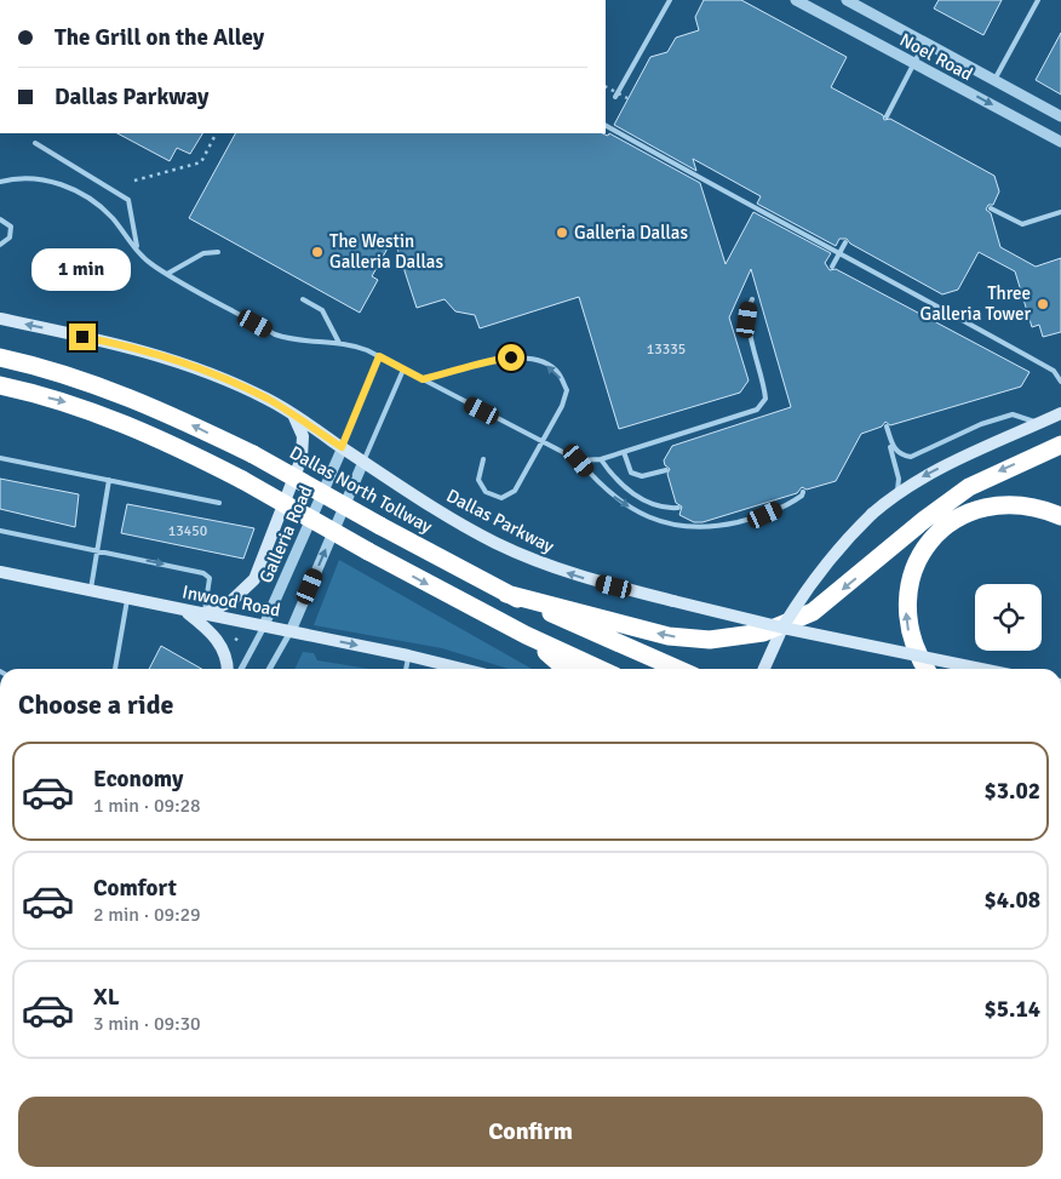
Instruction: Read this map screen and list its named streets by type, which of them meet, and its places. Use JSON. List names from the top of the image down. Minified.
{"streets":{"highway":["Dallas North Tollway"],"main road":["Dallas Parkway","Inwood Road"],"street":["Noel Road","Galleria Road"]},"crossings":[["Dallas Parkway","Galleria Road"],["Galleria Road","Inwood Road"]],"one_way":["Dallas Parkway"],"places":["Galleria Dallas","The Westin Galleria Dallas","Three Galleria Tower"],"house_numbers":["13335","13450"],"page":{"banner":["The Grill on the Alley","Dallas Parkway"],"bubble":"1 min","heading":"Choose a ride","list":[{"name":"Economy","note":"1 min · 09:28","value":"$3.02"},{"name":"Comfort","note":"2 min · 09:29","value":"$4.08"},{"name":"XL","note":"3 min · 09:30","value":"$5.14"}],"buttons":"Confirm"}}
